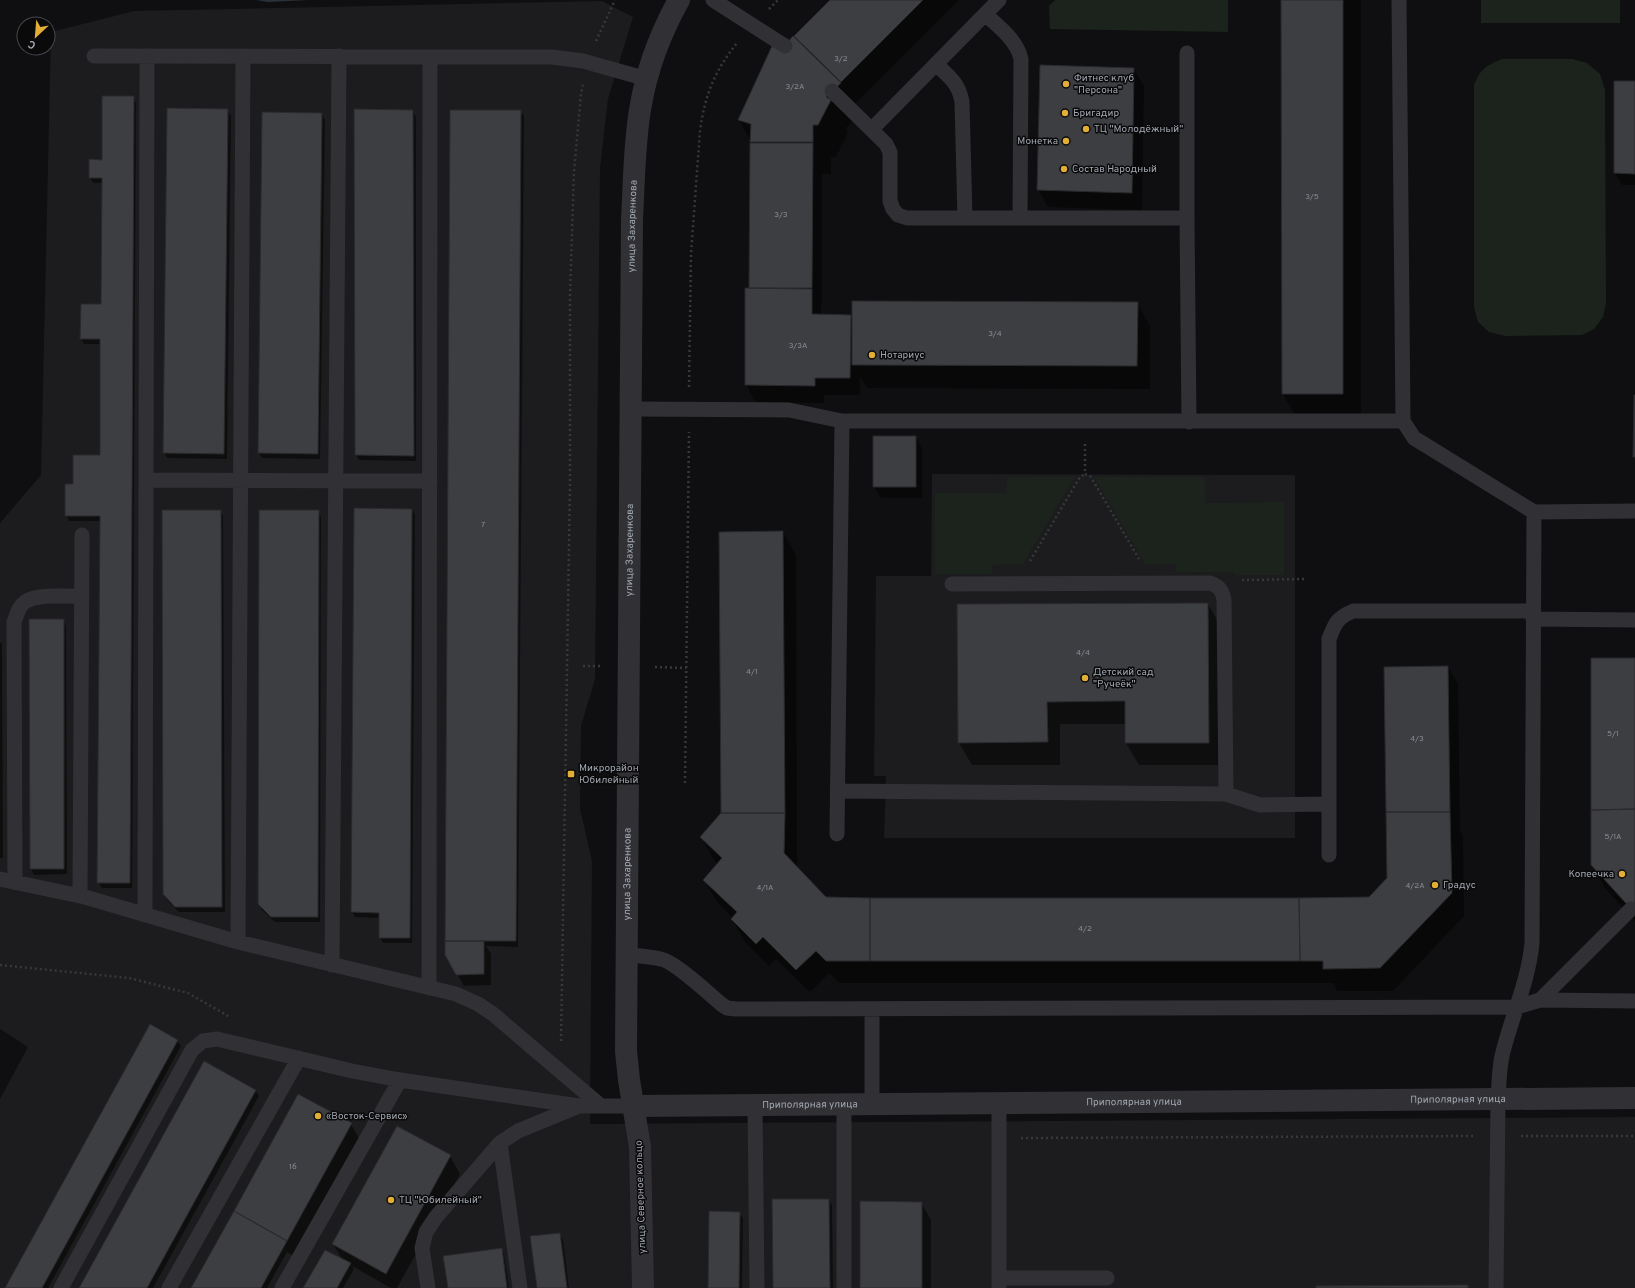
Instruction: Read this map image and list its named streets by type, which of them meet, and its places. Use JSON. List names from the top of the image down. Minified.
{"streets":{"street":["улица Захаренкова","Приполярная улица","улица Северное кольцо"]},"crossings":[["улица Захаренкова","Приполярная улица"],["улица Захаренкова","улица Северное кольцо"],["Приполярная улица","улица Северное кольцо"]],"places":{"other":["Фитнес клуб \"Персона\"","Бригадир","ТЦ \"Молодёжный\"","Монетка","Состав Народный","Нотариус","Детский сад \"Ручеёк\"","Копеечка","Градус","«Восток-Сервис»","ТЦ \"Юбилейный\""],"transit":["Микрорайон Юбилейный"]},"house_numbers":["3/2","3/2А","3/5","3/3","3/4","3/3А","7","4/4","4/1","5/1","4/3","5/1А","4/2А","4/1А","4/2","16"],"north":"bottom left"}
